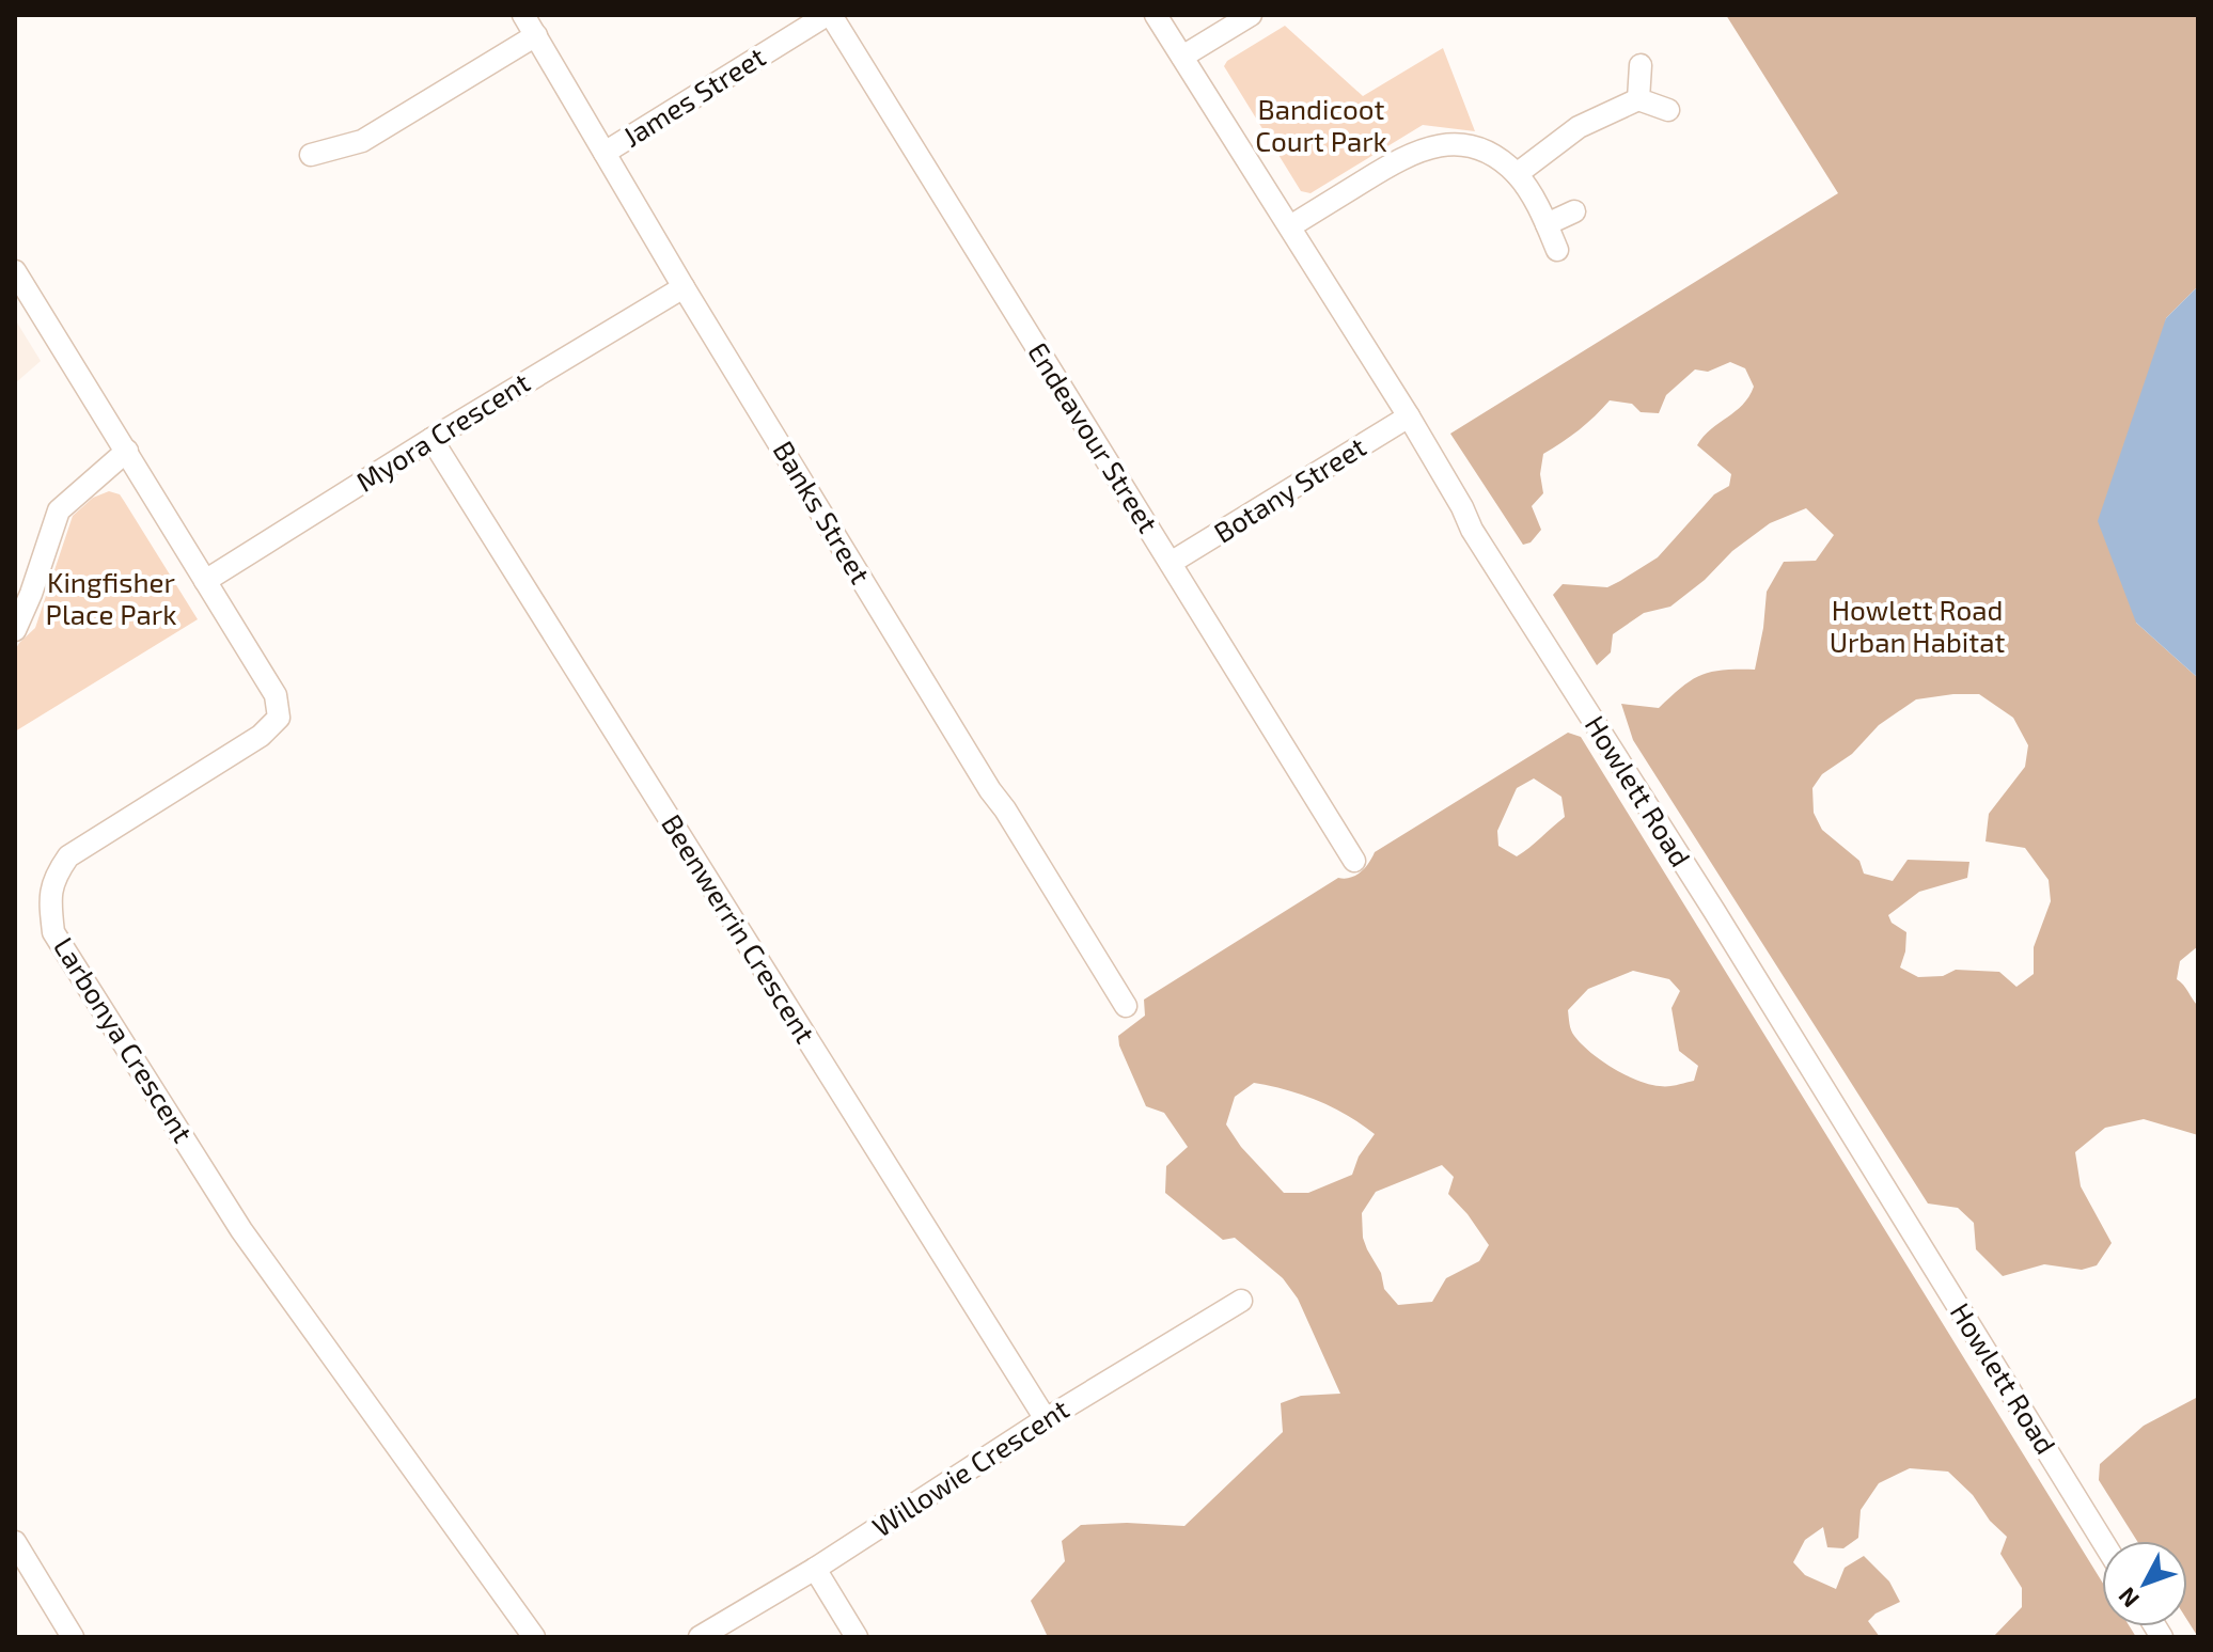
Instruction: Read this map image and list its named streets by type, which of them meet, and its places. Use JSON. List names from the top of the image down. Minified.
{"streets":{"street":["James Street","Myora Crescent","Endeavour Street","Botany Street","Banks Street","Howlett Road","Beenwerrin Crescent","Larbonya Crescent","Willowie Crescent"]},"crossings":[["James Street","Endeavour Street"],["James Street","Banks Street"],["Myora Crescent","Banks Street"],["Myora Crescent","Beenwerrin Crescent"],["Myora Crescent","Larbonya Crescent"],["Endeavour Street","Botany Street"],["Botany Street","Howlett Road"],["Beenwerrin Crescent","Willowie Crescent"]],"parks":["Bandicoot Court Park","Kingfisher Place Park","Howlett Road Urban Habitat"],"north":"bottom left"}
